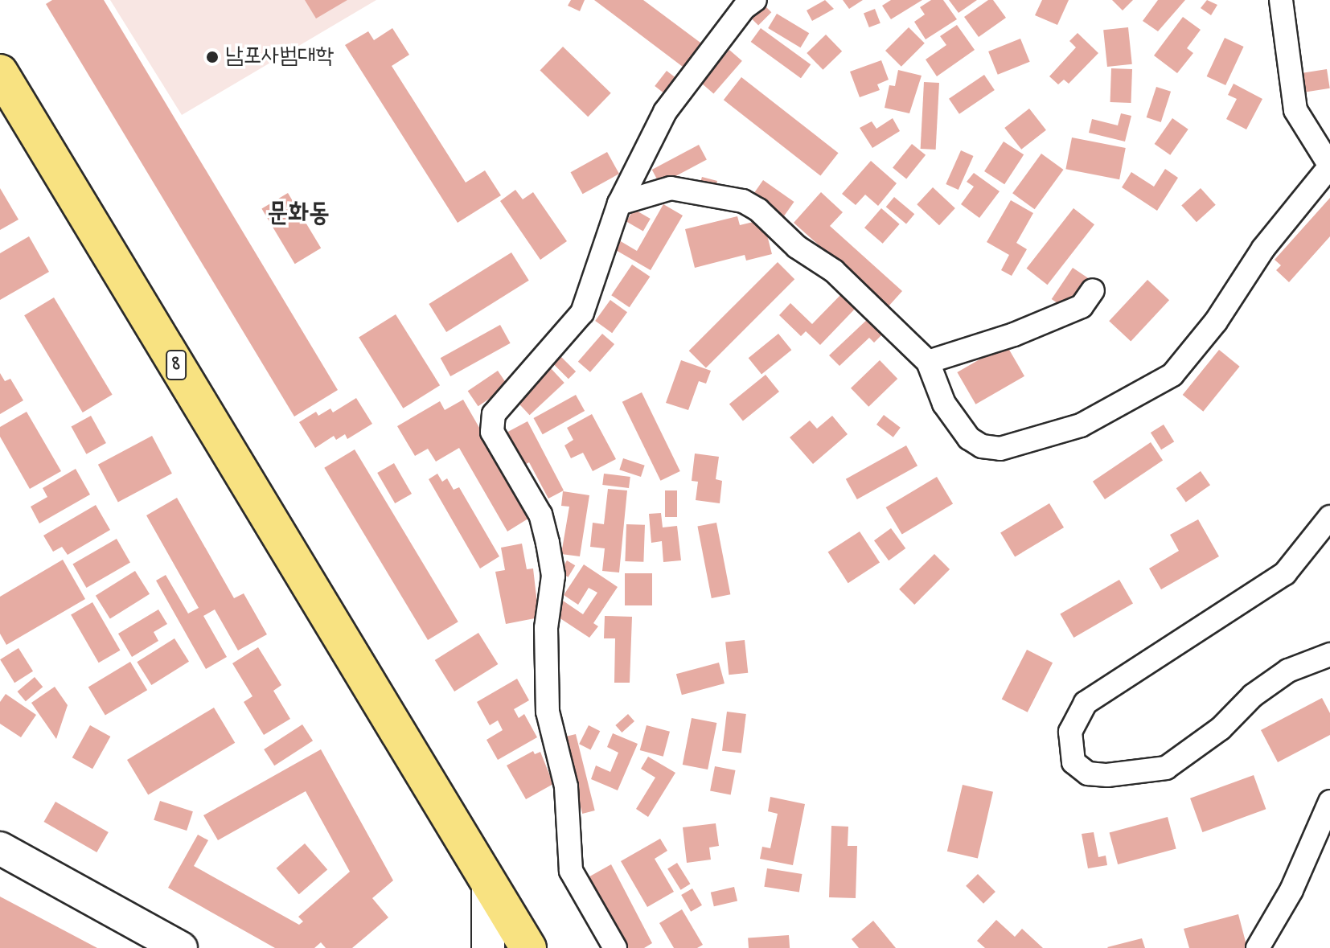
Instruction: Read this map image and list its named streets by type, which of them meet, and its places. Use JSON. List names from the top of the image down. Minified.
{"streets":{"main road":["8"]},"districts":["문화동"],"places":["남포사범대학"]}
